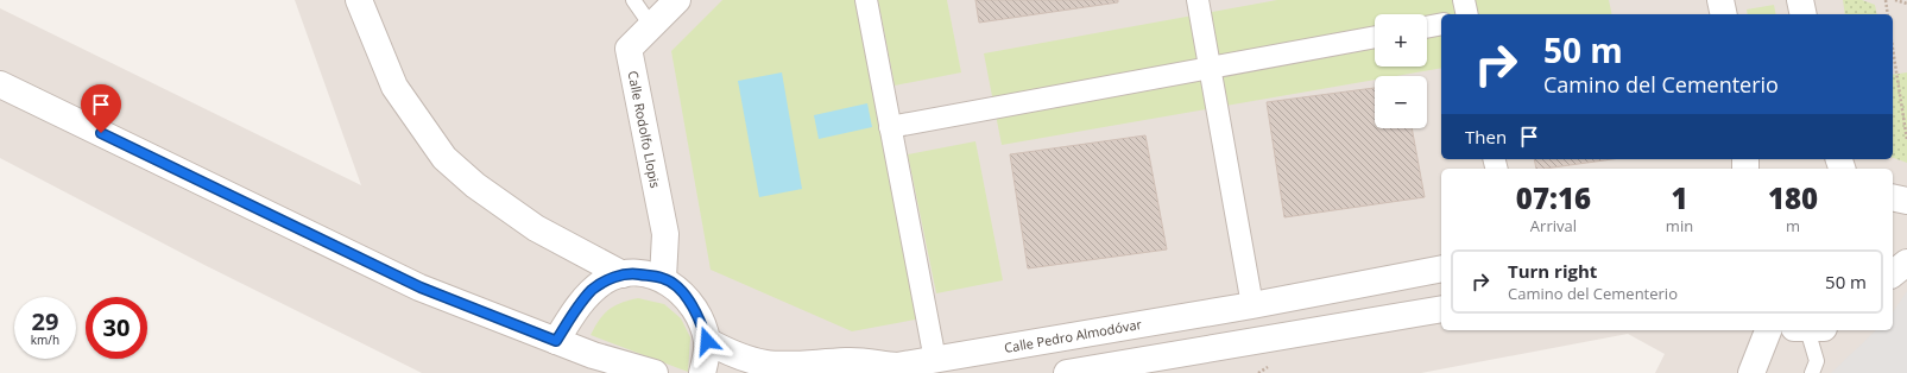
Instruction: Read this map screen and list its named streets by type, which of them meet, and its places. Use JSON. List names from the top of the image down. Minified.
{"streets":{"street":["Calle Rodolfo Llopis","Calle Pedro Almodóvar"]},"page":{"map_buttons":["+","−"],"turn":["50 m","Camino del Cementerio"],"then":"Then","eta":["07:16","Arrival","1","min","180","m"],"list":[{"name":"Turn right","note":"Camino del Cementerio","value":"50 m"}],"speed":"29 km/h","limit":"30"}}
